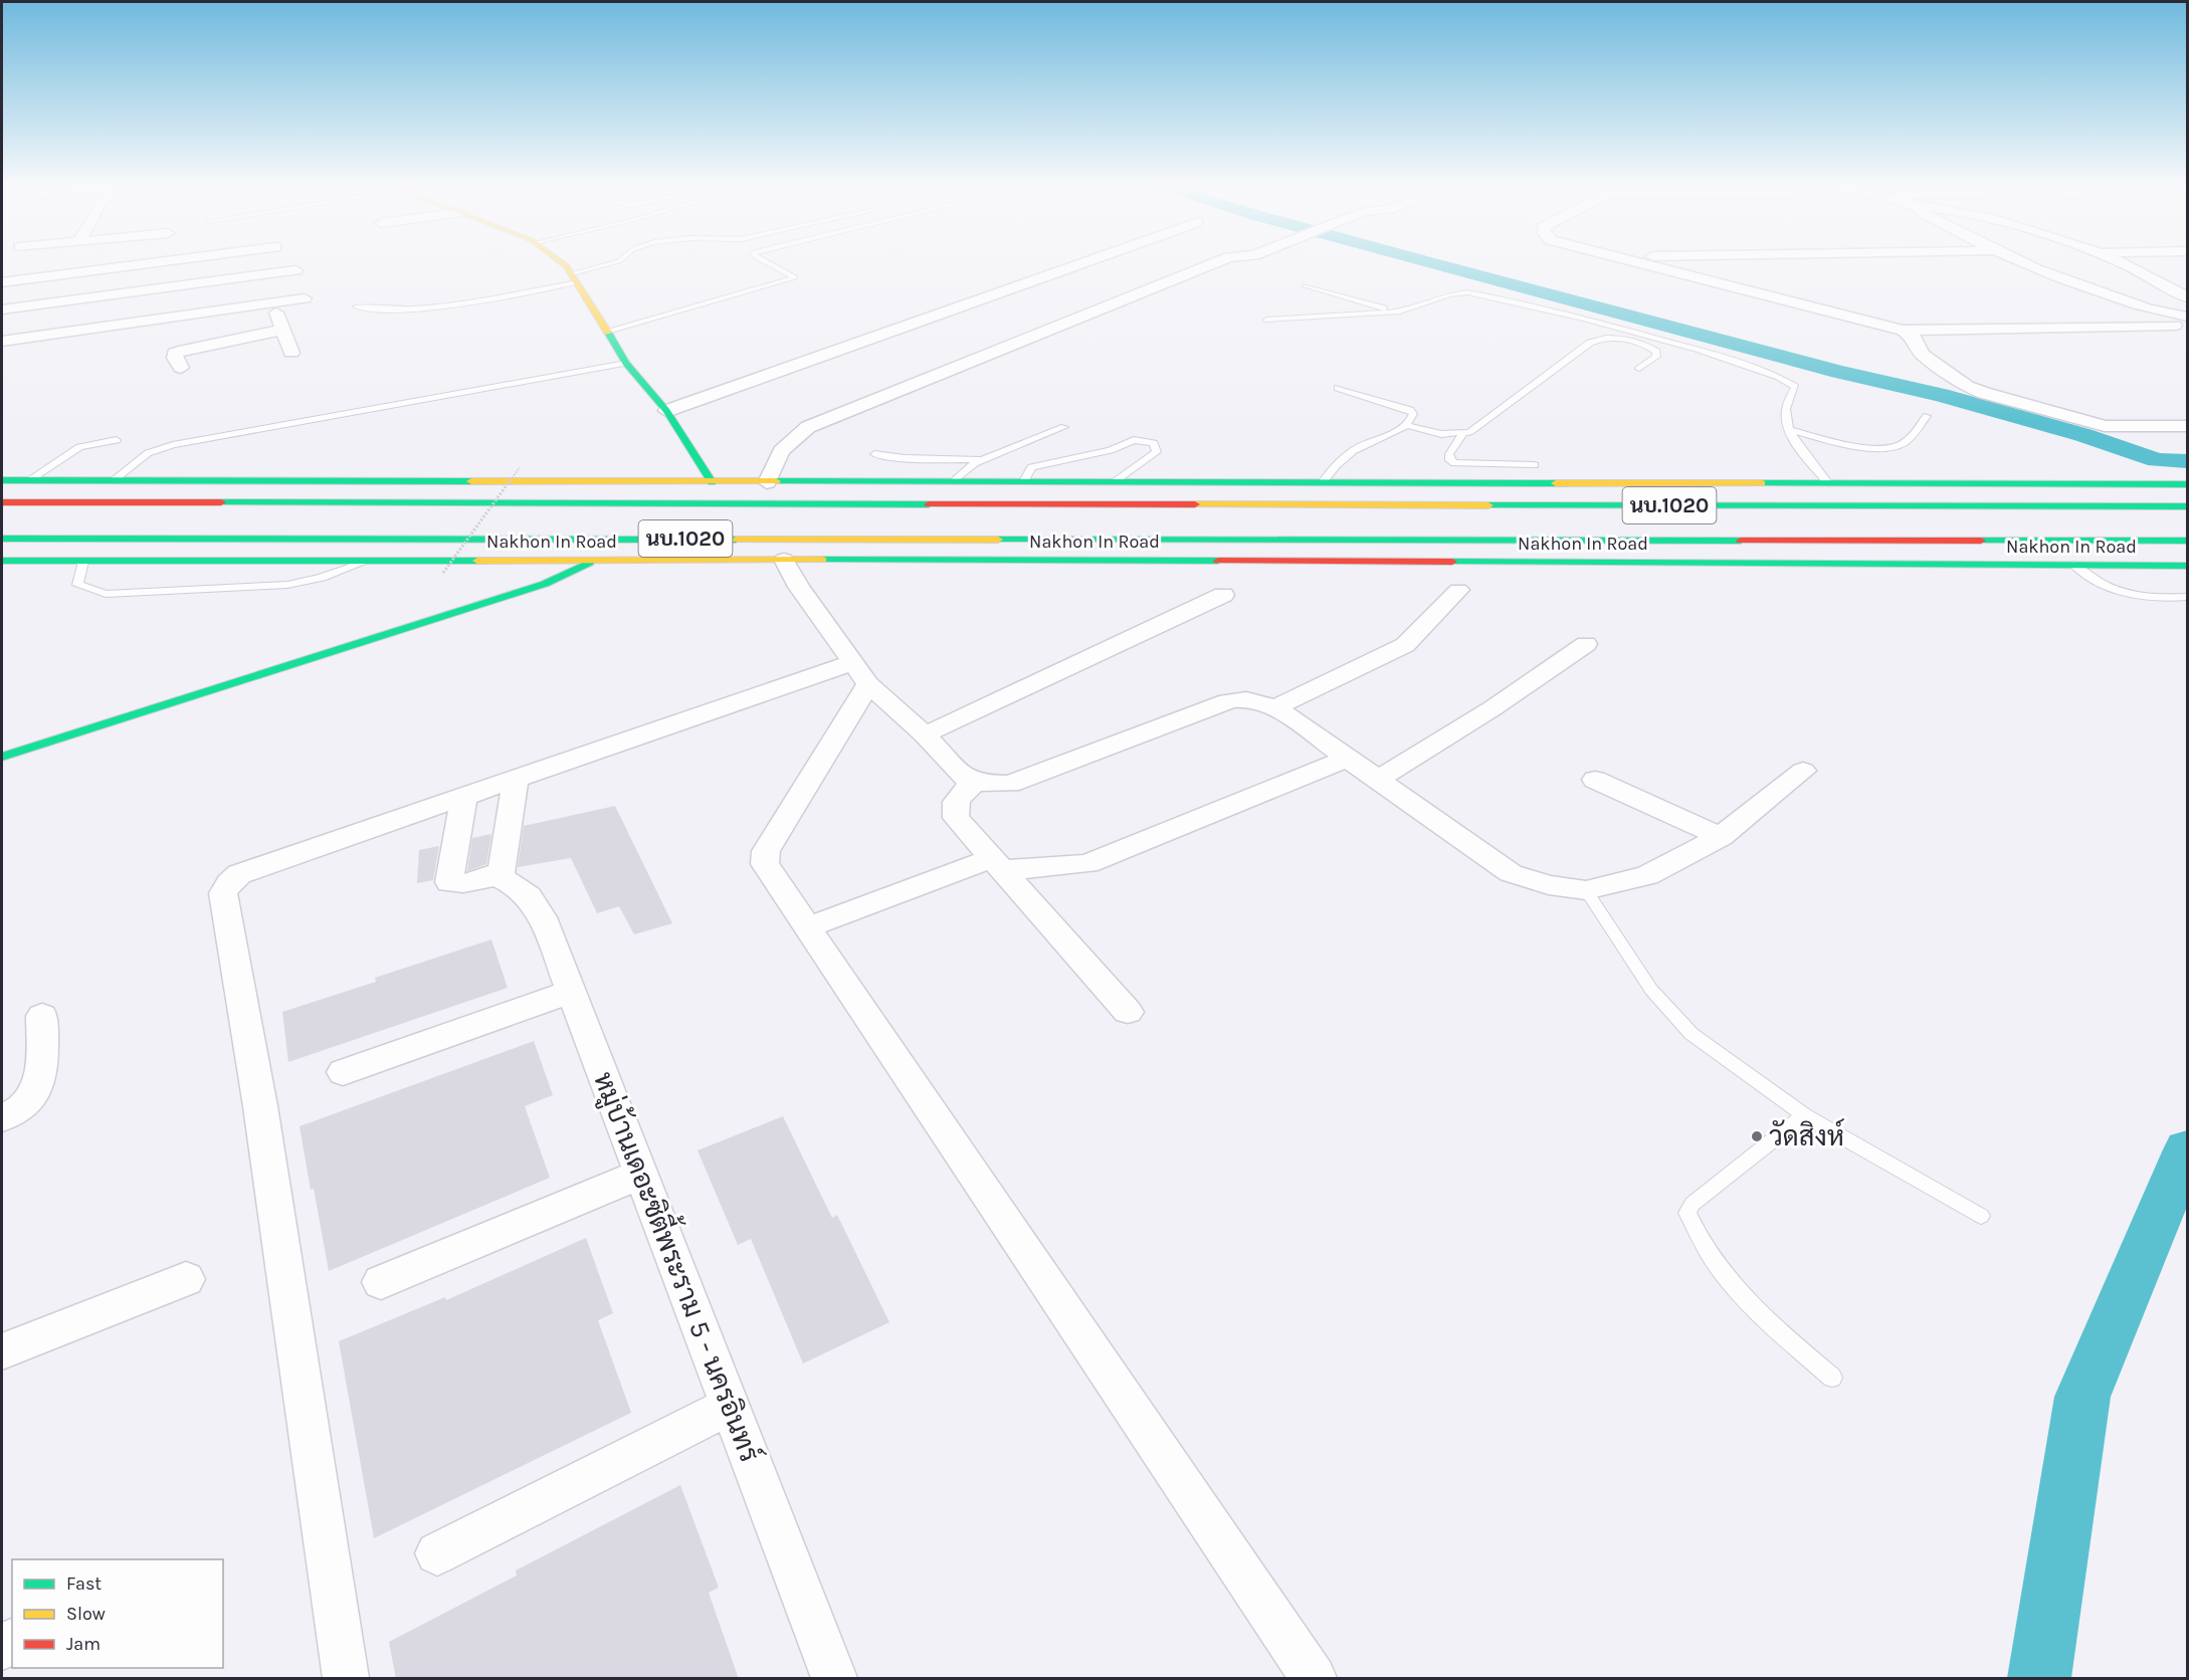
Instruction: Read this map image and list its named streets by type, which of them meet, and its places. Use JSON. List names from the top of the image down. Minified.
{"streets":{"main road":["นบ.1020","Nakhon In Road"],"street":["หมู่บ้านเดอะซิตี้พระราม 5 - นครอินทร์"]},"places":["วัดสิงห์"],"legend":["Fast","Slow","Jam"]}
